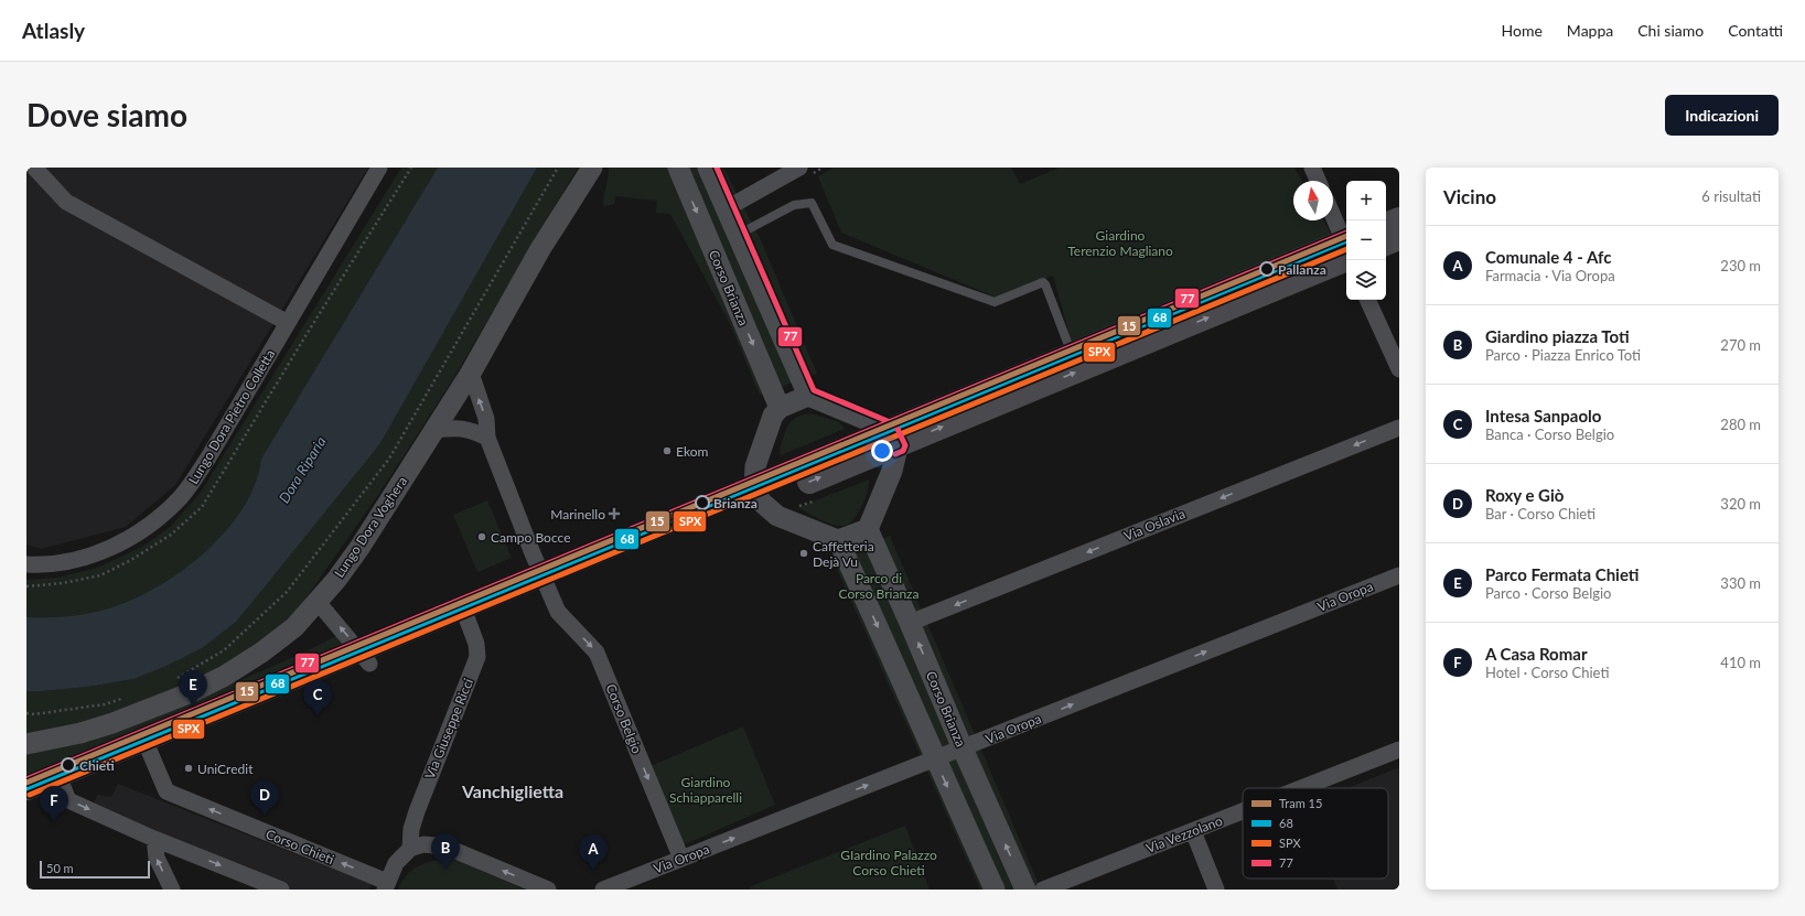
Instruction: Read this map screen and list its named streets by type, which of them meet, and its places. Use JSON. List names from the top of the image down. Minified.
{"streets":{"street":["Corso Brianza","Lungo Dora Pietro Colletta","Via Oslavia","Lungo Dora Voghera","Via Oropa","Corso Belgio","Via Giuseppe Ricci","Via Vezzolano","Corso Chieti"]},"crossings":[["Corso Brianza","Via Oslavia"],["Corso Brianza","Via Oropa"],["Lungo Dora Voghera","Corso Belgio"],["Via Oropa","Corso Belgio"]],"one_way":["Via Oslavia","Via Oropa"],"districts":["Vanchiglietta"],"water":["Dora Riparia"],"parks":["Giardino Terenzio Magliano","Parco di Corso Brianza","Giardino Schiapparelli","GIardino Palazzo Corso Chieti"],"places":{"other":["Pallanza","Ekom","Brianza","Campo Bocce","Caffetteria Dejà Vu","Chieti","UniCredit"],"health":["Marinello"]},"lines":["transit line 77","tram line 15","transit line 68","transit line SPX"],"legend":["Tram 15","68","SPX","77"],"scale_bar":"50 m","north":"top","page":{"header":"Atlasly","nav":["Home","Mappa","Chi siamo","Contatti"],"buttons":"Indicazioni","title":"Dove siamo","heading":["Vicino","6 risultati"],"map_buttons":["+","−"],"list":[{"mark":"A","name":"Comunale 4 - Afc","note":"Farmacia · Via Oropa","value":"230 m"},{"mark":"B","name":"Giardino piazza Toti","note":"Parco · Piazza Enrico Toti","value":"270 m"},{"mark":"C","name":"Intesa Sanpaolo","note":"Banca · Corso Belgio","value":"280 m"},{"mark":"D","name":"Roxy e Giò","note":"Bar · Corso Chieti","value":"320 m"},{"mark":"E","name":"Parco Fermata Chieti","note":"Parco · Corso Belgio","value":"330 m"},{"mark":"F","name":"A Casa Romar","note":"Hotel · Corso Chieti","value":"410 m"}],"pins":["E","C","D","F","B","A"],"scale":"50 m"}}
